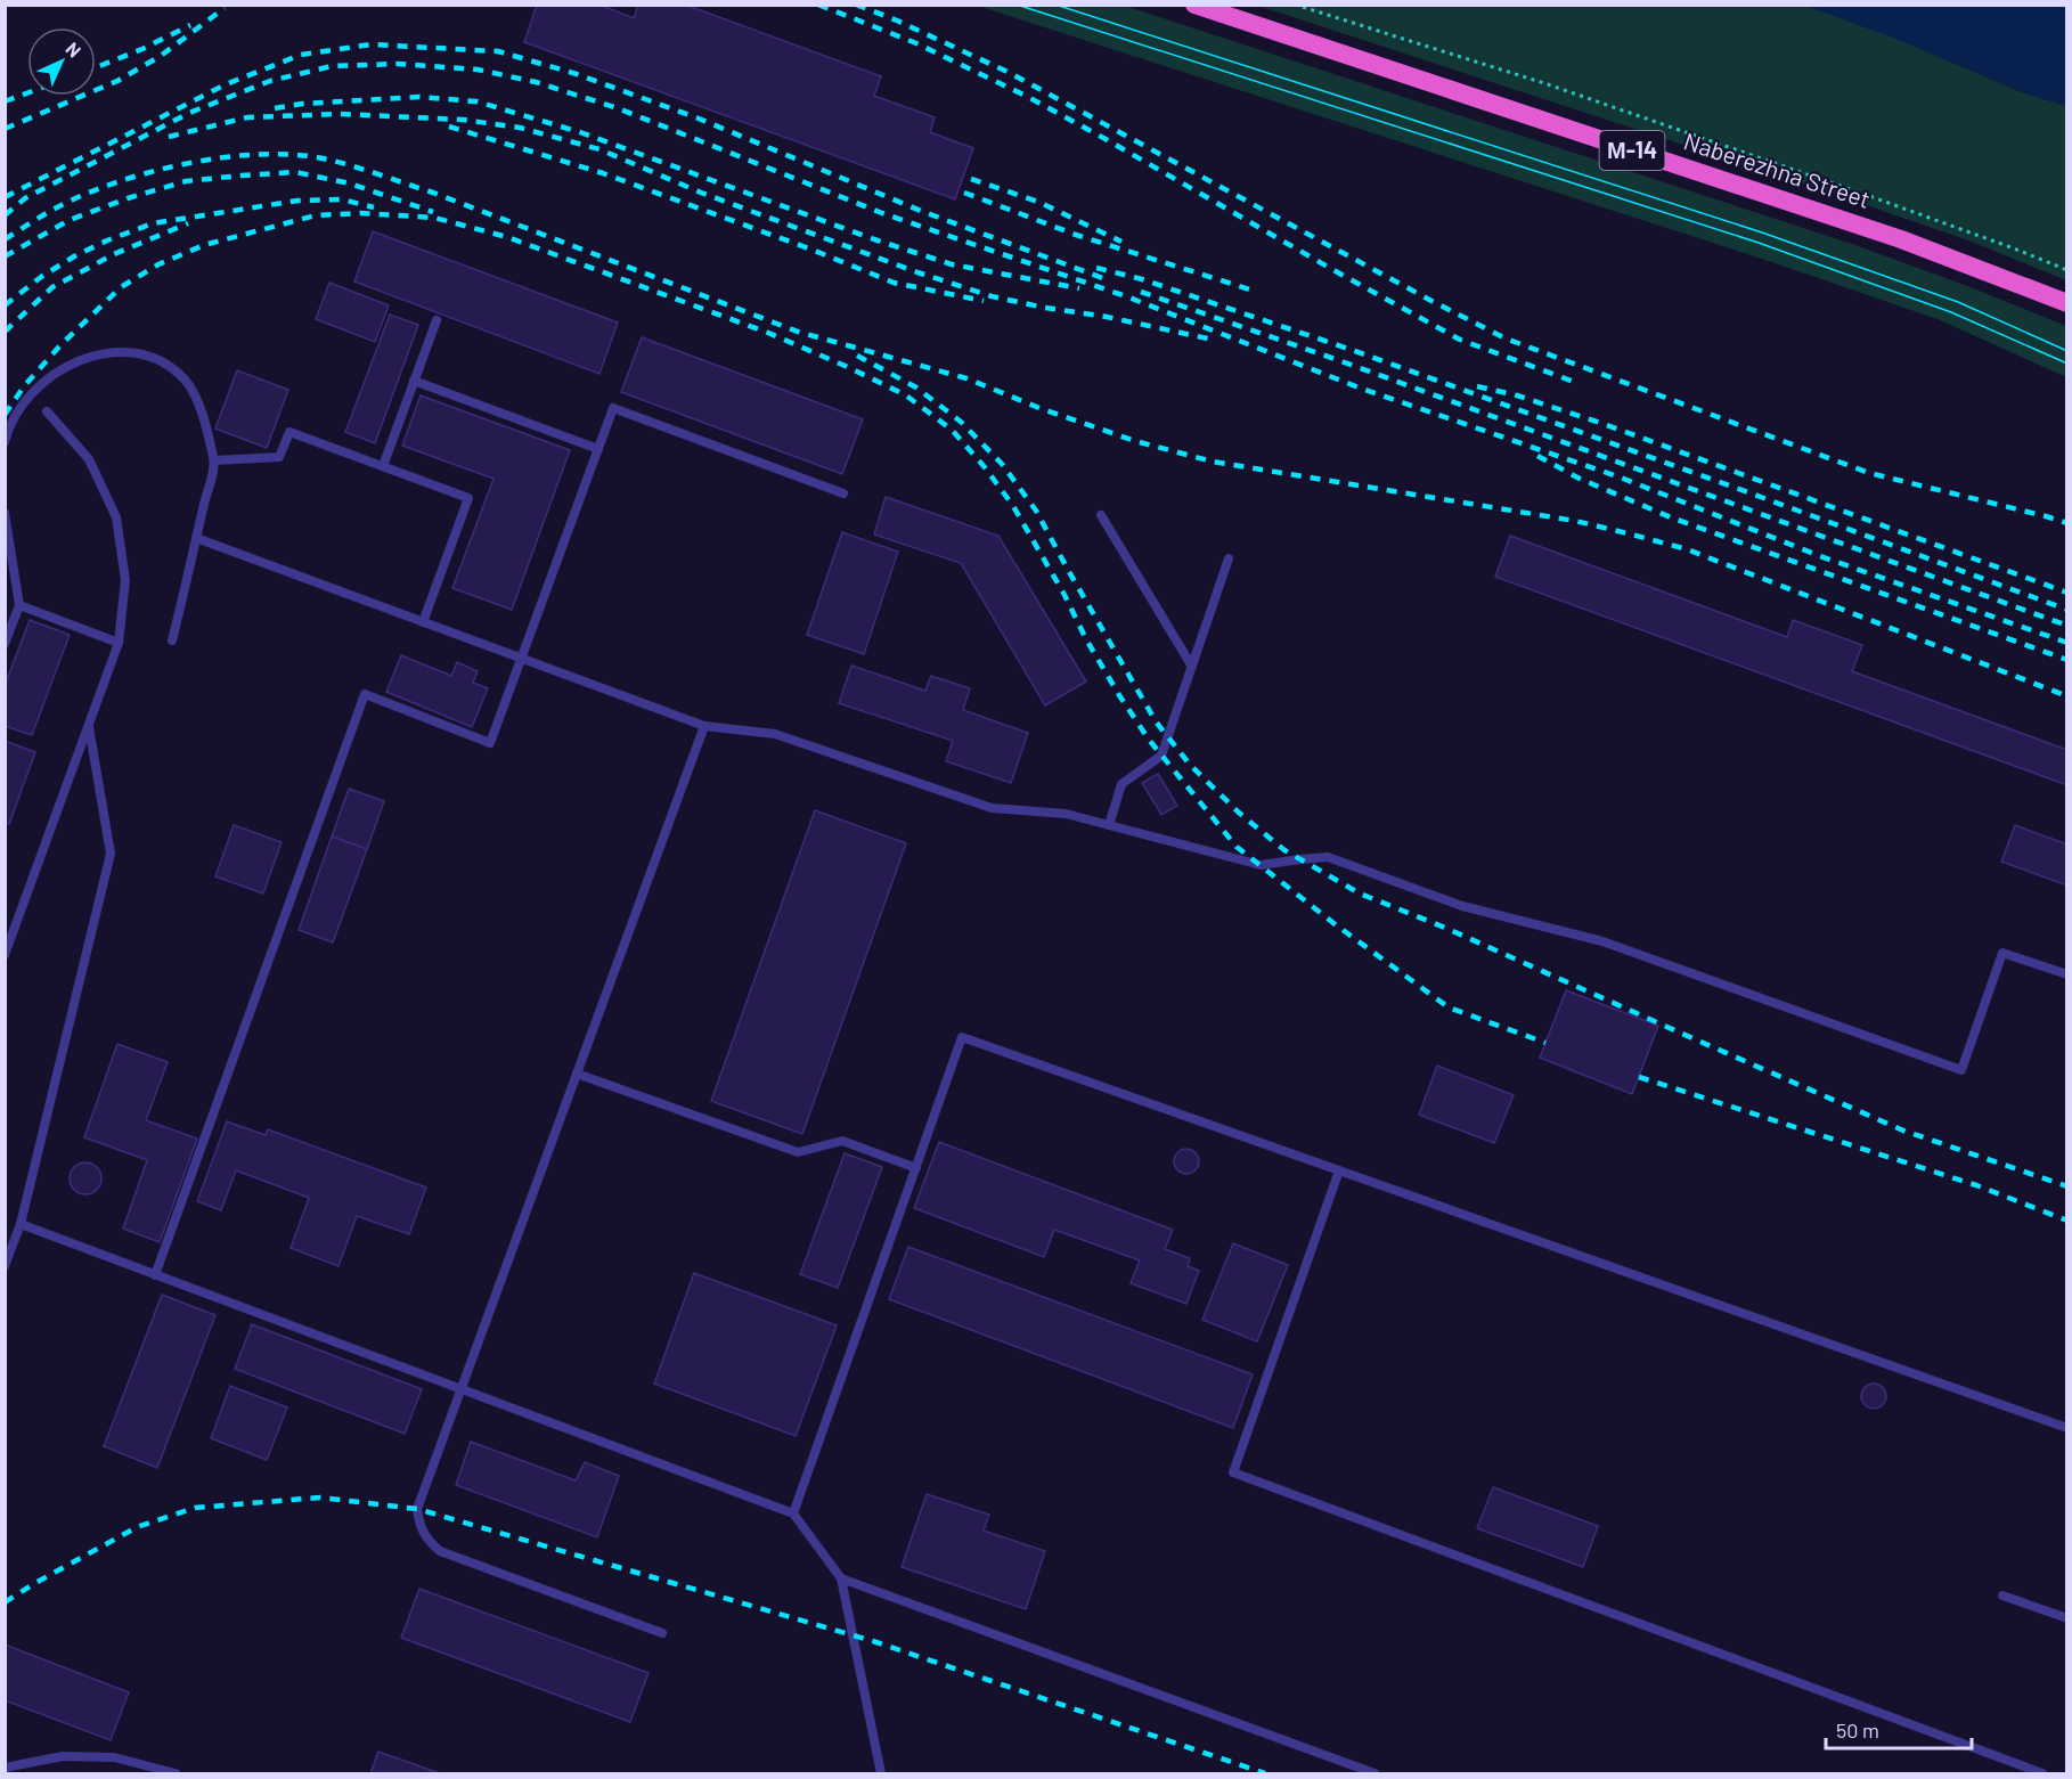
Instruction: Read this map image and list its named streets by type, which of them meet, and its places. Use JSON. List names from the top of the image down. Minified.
{"streets":{"highway":["М-14","Naberezhna Street"]},"scale_bar":"50 m","north":"top right"}
